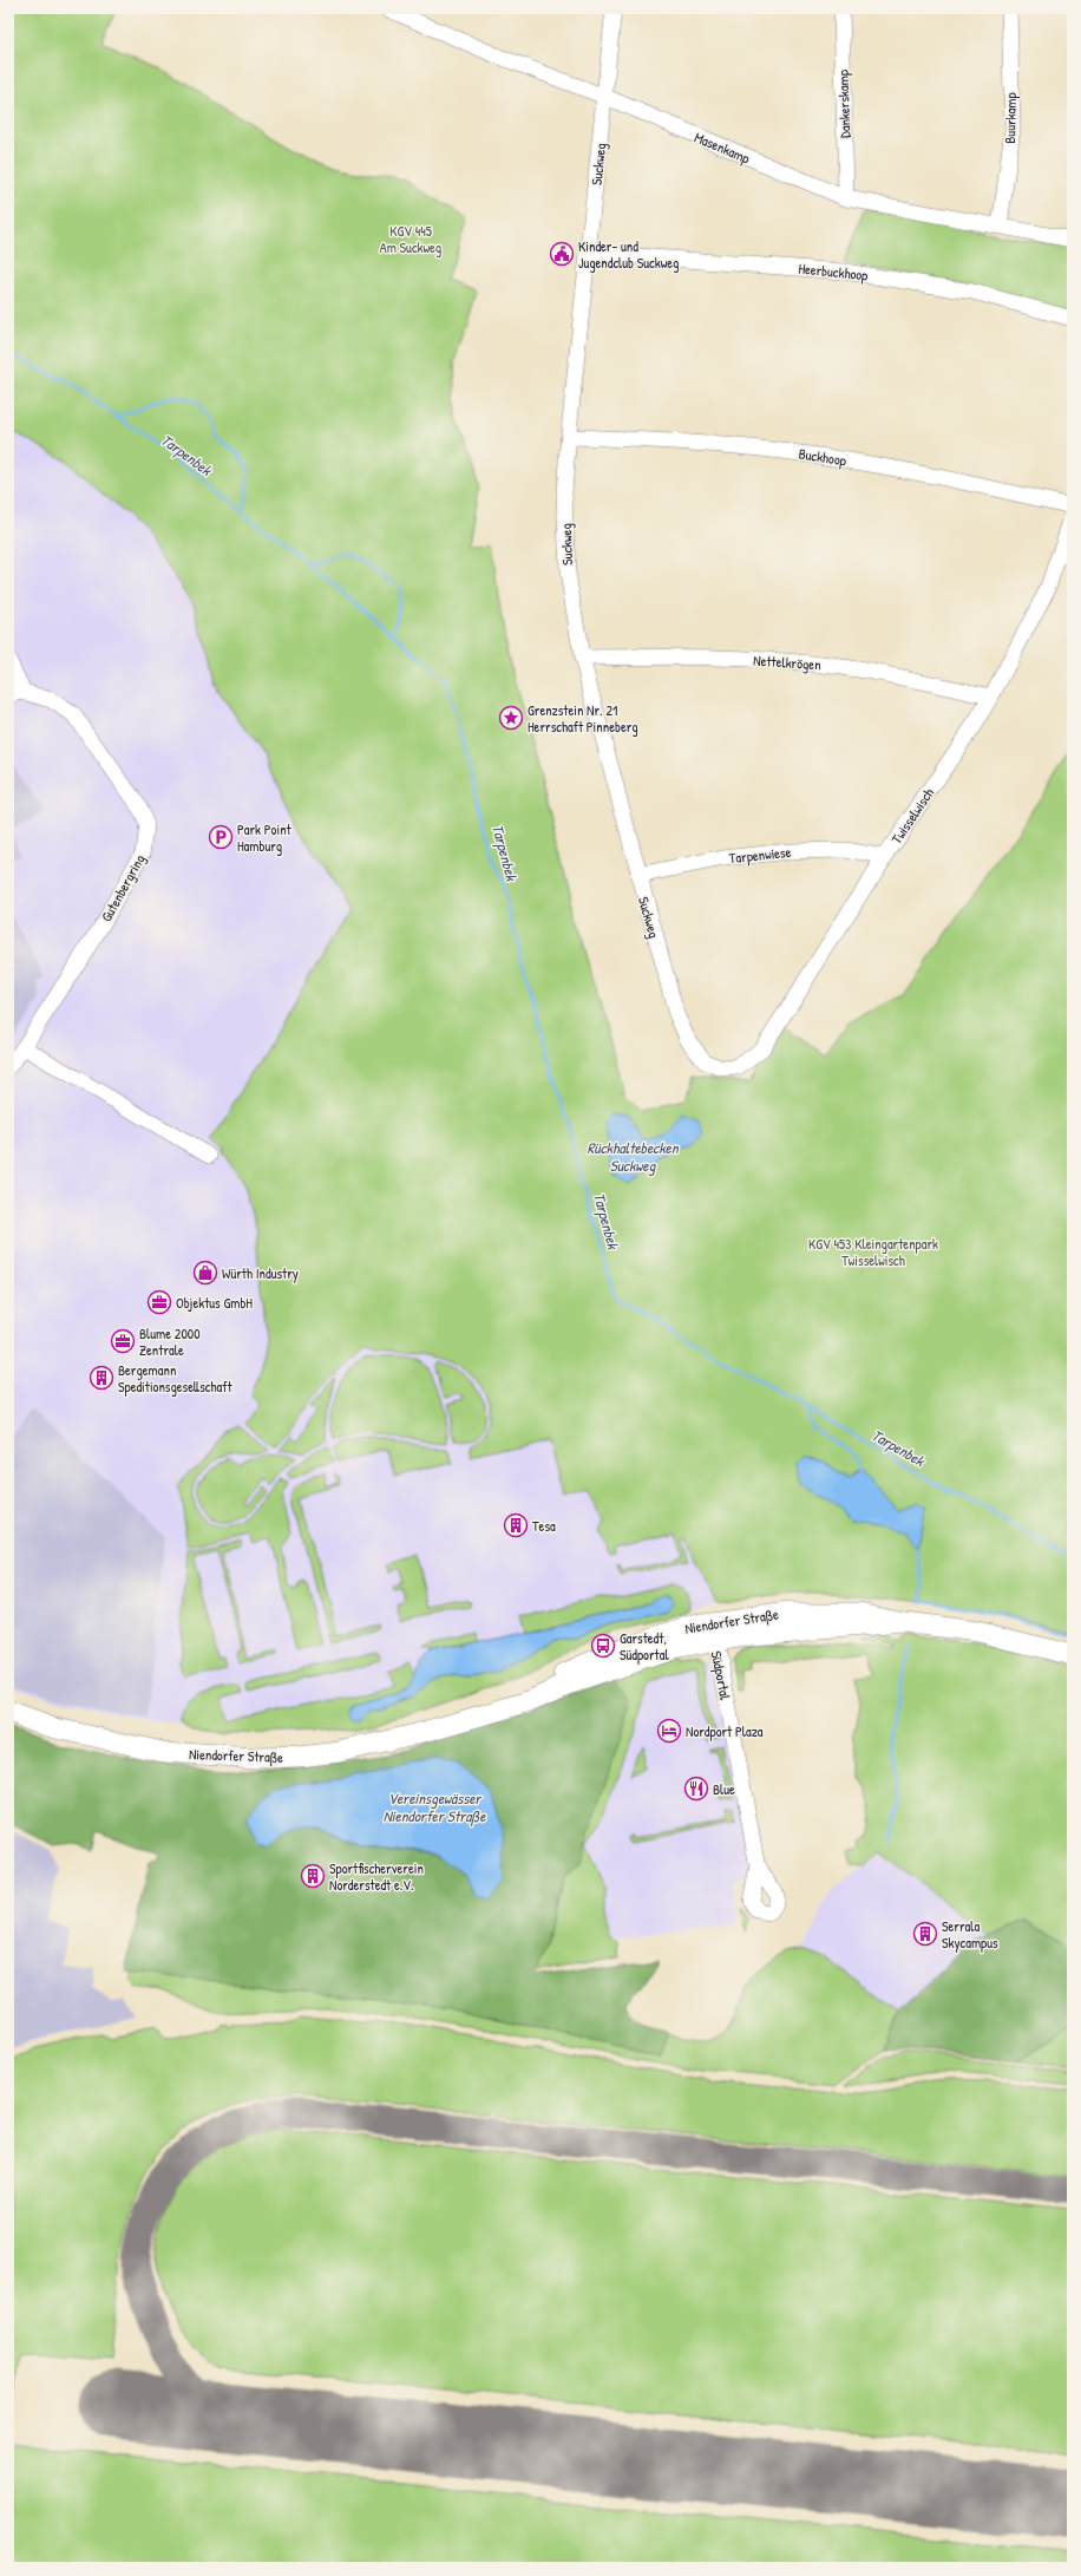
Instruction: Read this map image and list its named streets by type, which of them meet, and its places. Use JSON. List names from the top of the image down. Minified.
{"streets":{"main road":["Niendorfer Straße"],"street":["Dankerskamp","Buurkamp","Masenkamp","Suckweg","Heerbuckhoop","Buckhoop","Nettelkrögen","Twisselwisch","Tarpenwiese","Gutenbergring","Südportal"]},"crossings":[["Dankerskamp","Masenkamp"],["Buurkamp","Masenkamp"],["Masenkamp","Suckweg"],["Suckweg","Heerbuckhoop"],["Suckweg","Buckhoop"],["Suckweg","Nettelkrögen"],["Suckweg","Twisselwisch"],["Suckweg","Tarpenwiese"],["Nettelkrögen","Twisselwisch"],["Twisselwisch","Tarpenwiese"],["Niendorfer Straße","Südportal"]],"water":["Tarpenbek","Rückhaltebecken Suckweg","Vereinsgewässer Niendorfer Straße"],"parks":["KGV 445 Am Suckweg","KGV 453 Kleingartenpark Twisselwisch"],"places":{"public building":["Kinder- und Jugendclub Suckweg"],"place":["Grenzstein Nr. 21 Herrschaft Pinneberg"],"parking":["Park Point Hamburg"],"shop":["Würth Industry"],"office":["Objektus GmbH","Blume 2000 Zentrale"],"building":["Bergemann Speditionsgesellschaft","Tesa","Sportfischerverein Norderstedt e.V.","Serrala Skycampus"],"bus stop":["Garstedt, Südportal"],"hotel":["Nordport Plaza"],"restaurant":["Blue"]}}
